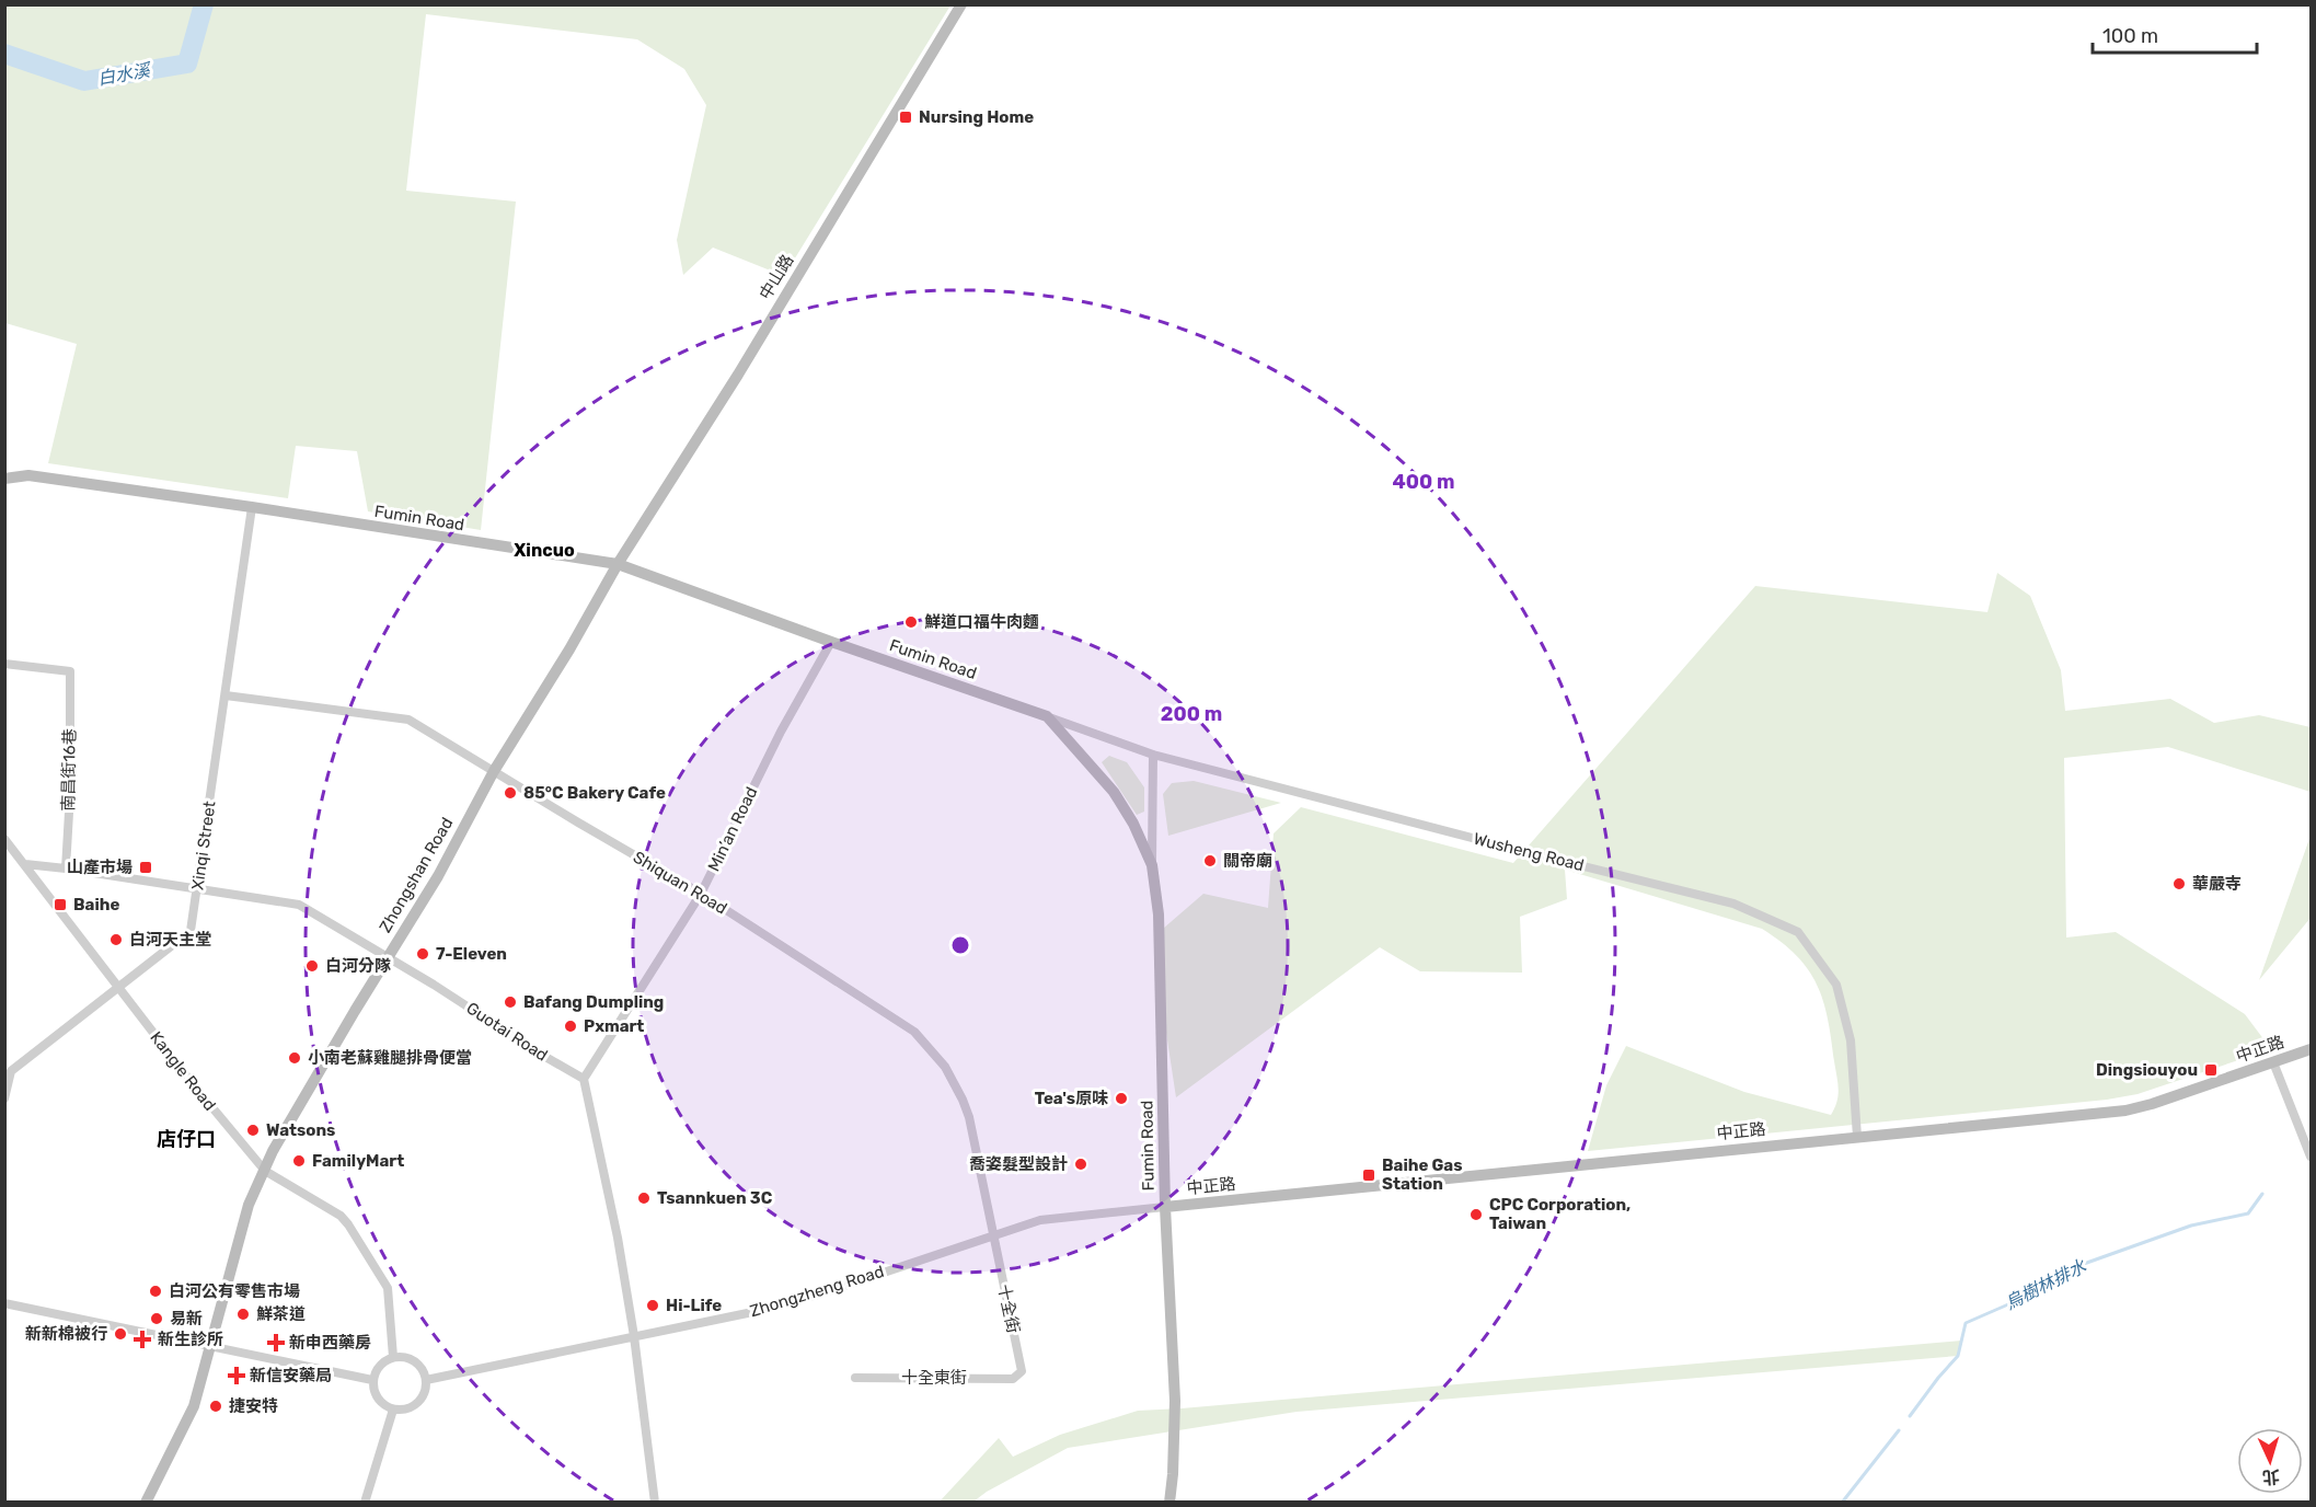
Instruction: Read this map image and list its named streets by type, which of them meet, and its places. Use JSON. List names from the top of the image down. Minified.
{"streets":{"main road":["中山路","Fumin Road","Zhongshan Road","中正路"],"street":["南昌街16巷","Min’an Road","Xinqi Street","Wusheng Road","Shiquan Road","Guotai Road","Kangle Road","Zhongzheng Road","十全街","十全東街"]},"crossings":[["中山路","Fumin Road"],["中山路","Zhongshan Road"],["Fumin Road","Min’an Road"],["Fumin Road","Xinqi Street"],["Fumin Road","Wusheng Road"],["Fumin Road","Zhongshan Road"],["Fumin Road","中正路"],["Fumin Road","Zhongzheng Road"],["南昌街16巷","Guotai Road"],["Min’an Road","Shiquan Road"],["Min’an Road","Guotai Road"],["Xinqi Street","Shiquan Road"],["Xinqi Street","Guotai Road"],["Xinqi Street","Kangle Road"],["Wusheng Road","中正路"],["Zhongshan Road","Shiquan Road"],["Zhongshan Road","Guotai Road"],["Zhongshan Road","Kangle Road"],["Shiquan Road","Zhongzheng Road"],["Shiquan Road","十全街"],["Guotai Road","Kangle Road"],["中正路","Zhongzheng Road"],["Kangle Road","Zhongzheng Road"],["Zhongzheng Road","十全街"],["十全街","十全東街"]],"districts":["Xincuo","店仔口"],"water":["白水溪","烏樹林排水"],"places":{"transit":["Nursing Home","山產市場","Baihe","Dingsiouyou","Baihe Gas Station"],"other":["鮮道口福牛肉麵","85°C Bakery Cafe","關帝廟","華嚴寺","白河天主堂","7-Eleven","白河分隊","Bafang Dumpling","Pxmart","小南老蘇雞腿排骨便當","Tea's原味","Watsons","FamilyMart","喬姿髮型設計","Tsannkuen 3C","CPC Corporation, Taiwan","白河公有零售市場","Hi-Life","鮮茶道","易新","新新棉被行","捷安特"],"health":["新生診所","新申西藥房","新信安藥局"]},"scale_bar":"100 m","north":"bottom","rings":["400 m","200 m"]}
